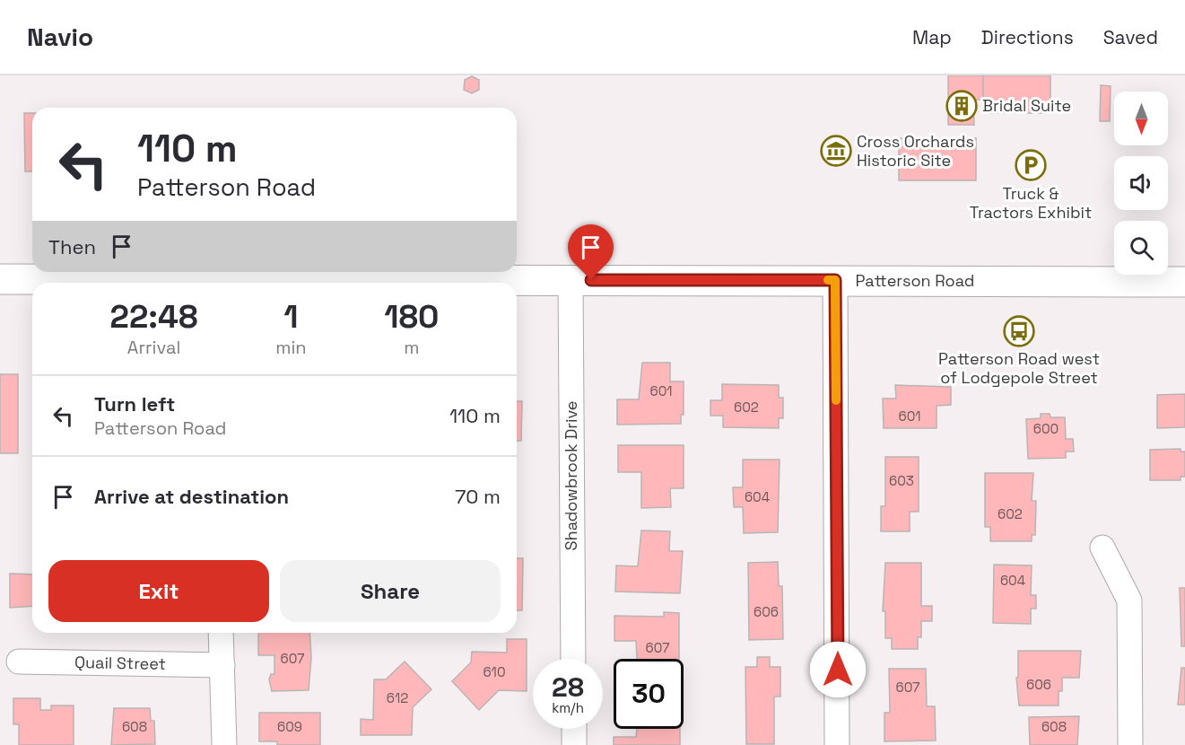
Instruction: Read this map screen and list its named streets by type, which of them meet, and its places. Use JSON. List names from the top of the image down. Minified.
{"streets":{"main road":["Patterson Road"],"street":["Shadowbrook Drive","Quail Street"]},"crossings":[["Patterson Road","Shadowbrook Drive"]],"places":{"building":["Bridal Suite"],"museum":["Cross Orchards Historic Site"],"parking":["Truck & Tractors Exhibit"],"bus stop":["Patterson Road west of Lodgepole Street"]},"house_numbers":["601","602","601","600","603","604","602","604","606","607","607","610","606","607","612","608","609","608"],"north":"bottom","page":{"header":"Navio","nav":["Map","Directions","Saved"],"turn":["110 m","Patterson Road"],"then":"Then","eta":["22:48","Arrival","1","min","180","m"],"list":[{"name":"Turn left","note":"Patterson Road","value":"110 m"},{"name":"Arrive at destination","value":"70 m"}],"buttons":["Exit","Share"],"speed":"28 km/h","limit":"30"}}
